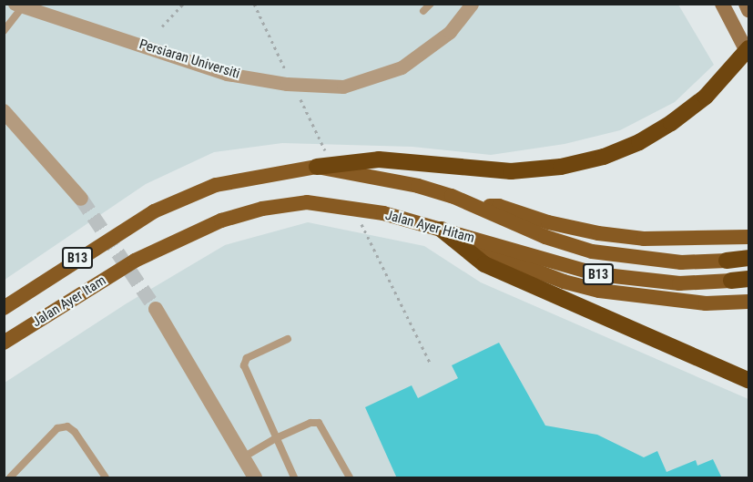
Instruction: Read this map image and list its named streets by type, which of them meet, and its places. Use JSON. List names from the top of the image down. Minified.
{"streets":{"highway":["B13"],"main road":["Jalan Ayer Hitam","Jalan Ayer Itam"],"street":["Persiaran Universiti"]},"crossings":[["Jalan Ayer Hitam","B13"],["Jalan Ayer Hitam","Jalan Ayer Itam"]]}
